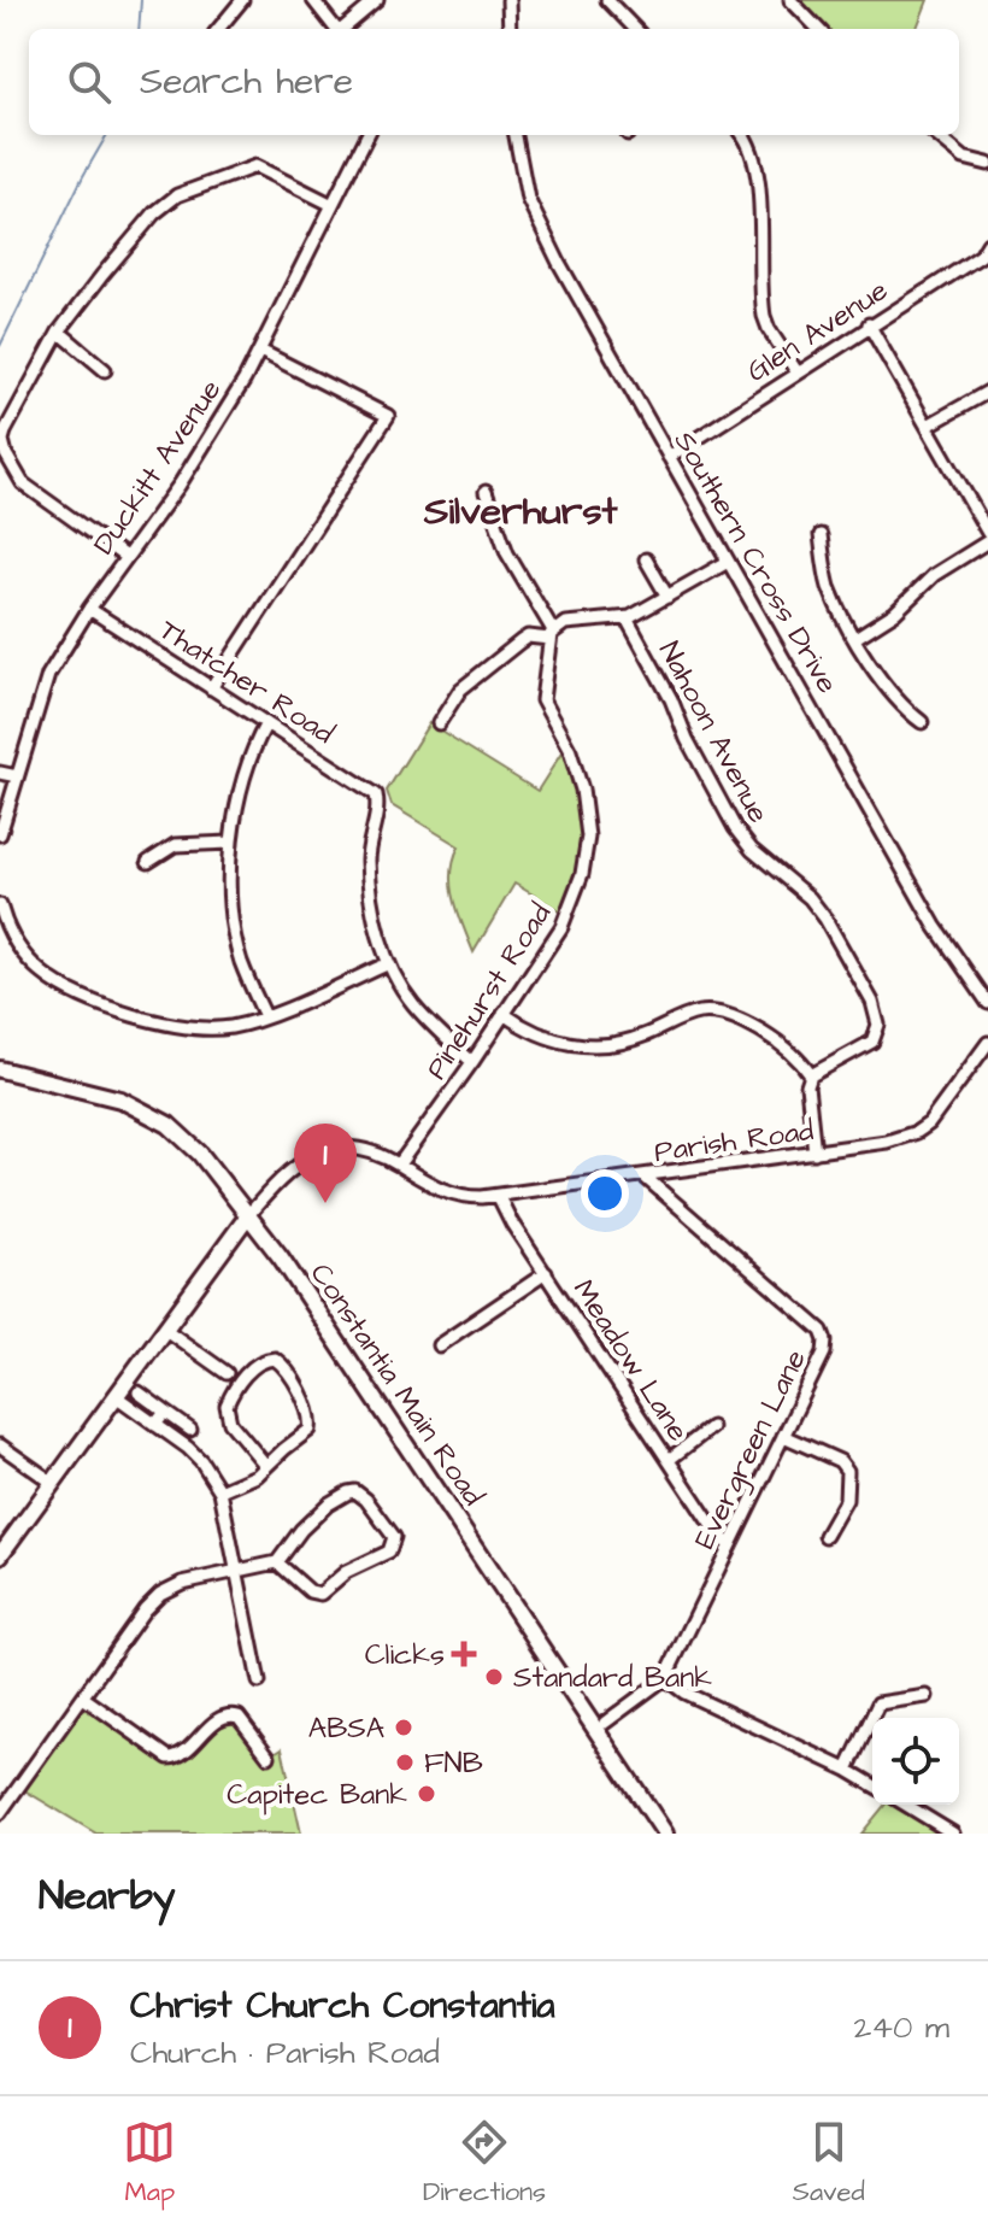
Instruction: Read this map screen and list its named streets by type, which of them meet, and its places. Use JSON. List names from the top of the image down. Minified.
{"streets":{"main road":["Constantia Main Road"],"street":["Glen Avenue","Duckitt Avenue","Southern Cross Drive","Thatcher Road","Nahoon Avenue","Pinehurst Road","Parish Road","Meadow Lane","Evergreen Lane"]},"crossings":[["Glen Avenue","Southern Cross Drive"],["Duckitt Avenue","Thatcher Road"],["Pinehurst Road","Parish Road"],["Parish Road","Meadow Lane"],["Parish Road","Constantia Main Road"],["Parish Road","Evergreen Lane"],["Meadow Lane","Evergreen Lane"]],"districts":["Silverhurst"],"places":{"health":["Clicks"],"other":["Standard Bank","ABSA","FNB","Capitec Bank"]},"page":{"search":"Search here","pins":"1","heading":"Nearby","list":[{"mark":"1","name":"Christ Church Constantia","note":"Church · Parish Road","value":"240 m"}],"nav":["Map","Directions","Saved"]}}
